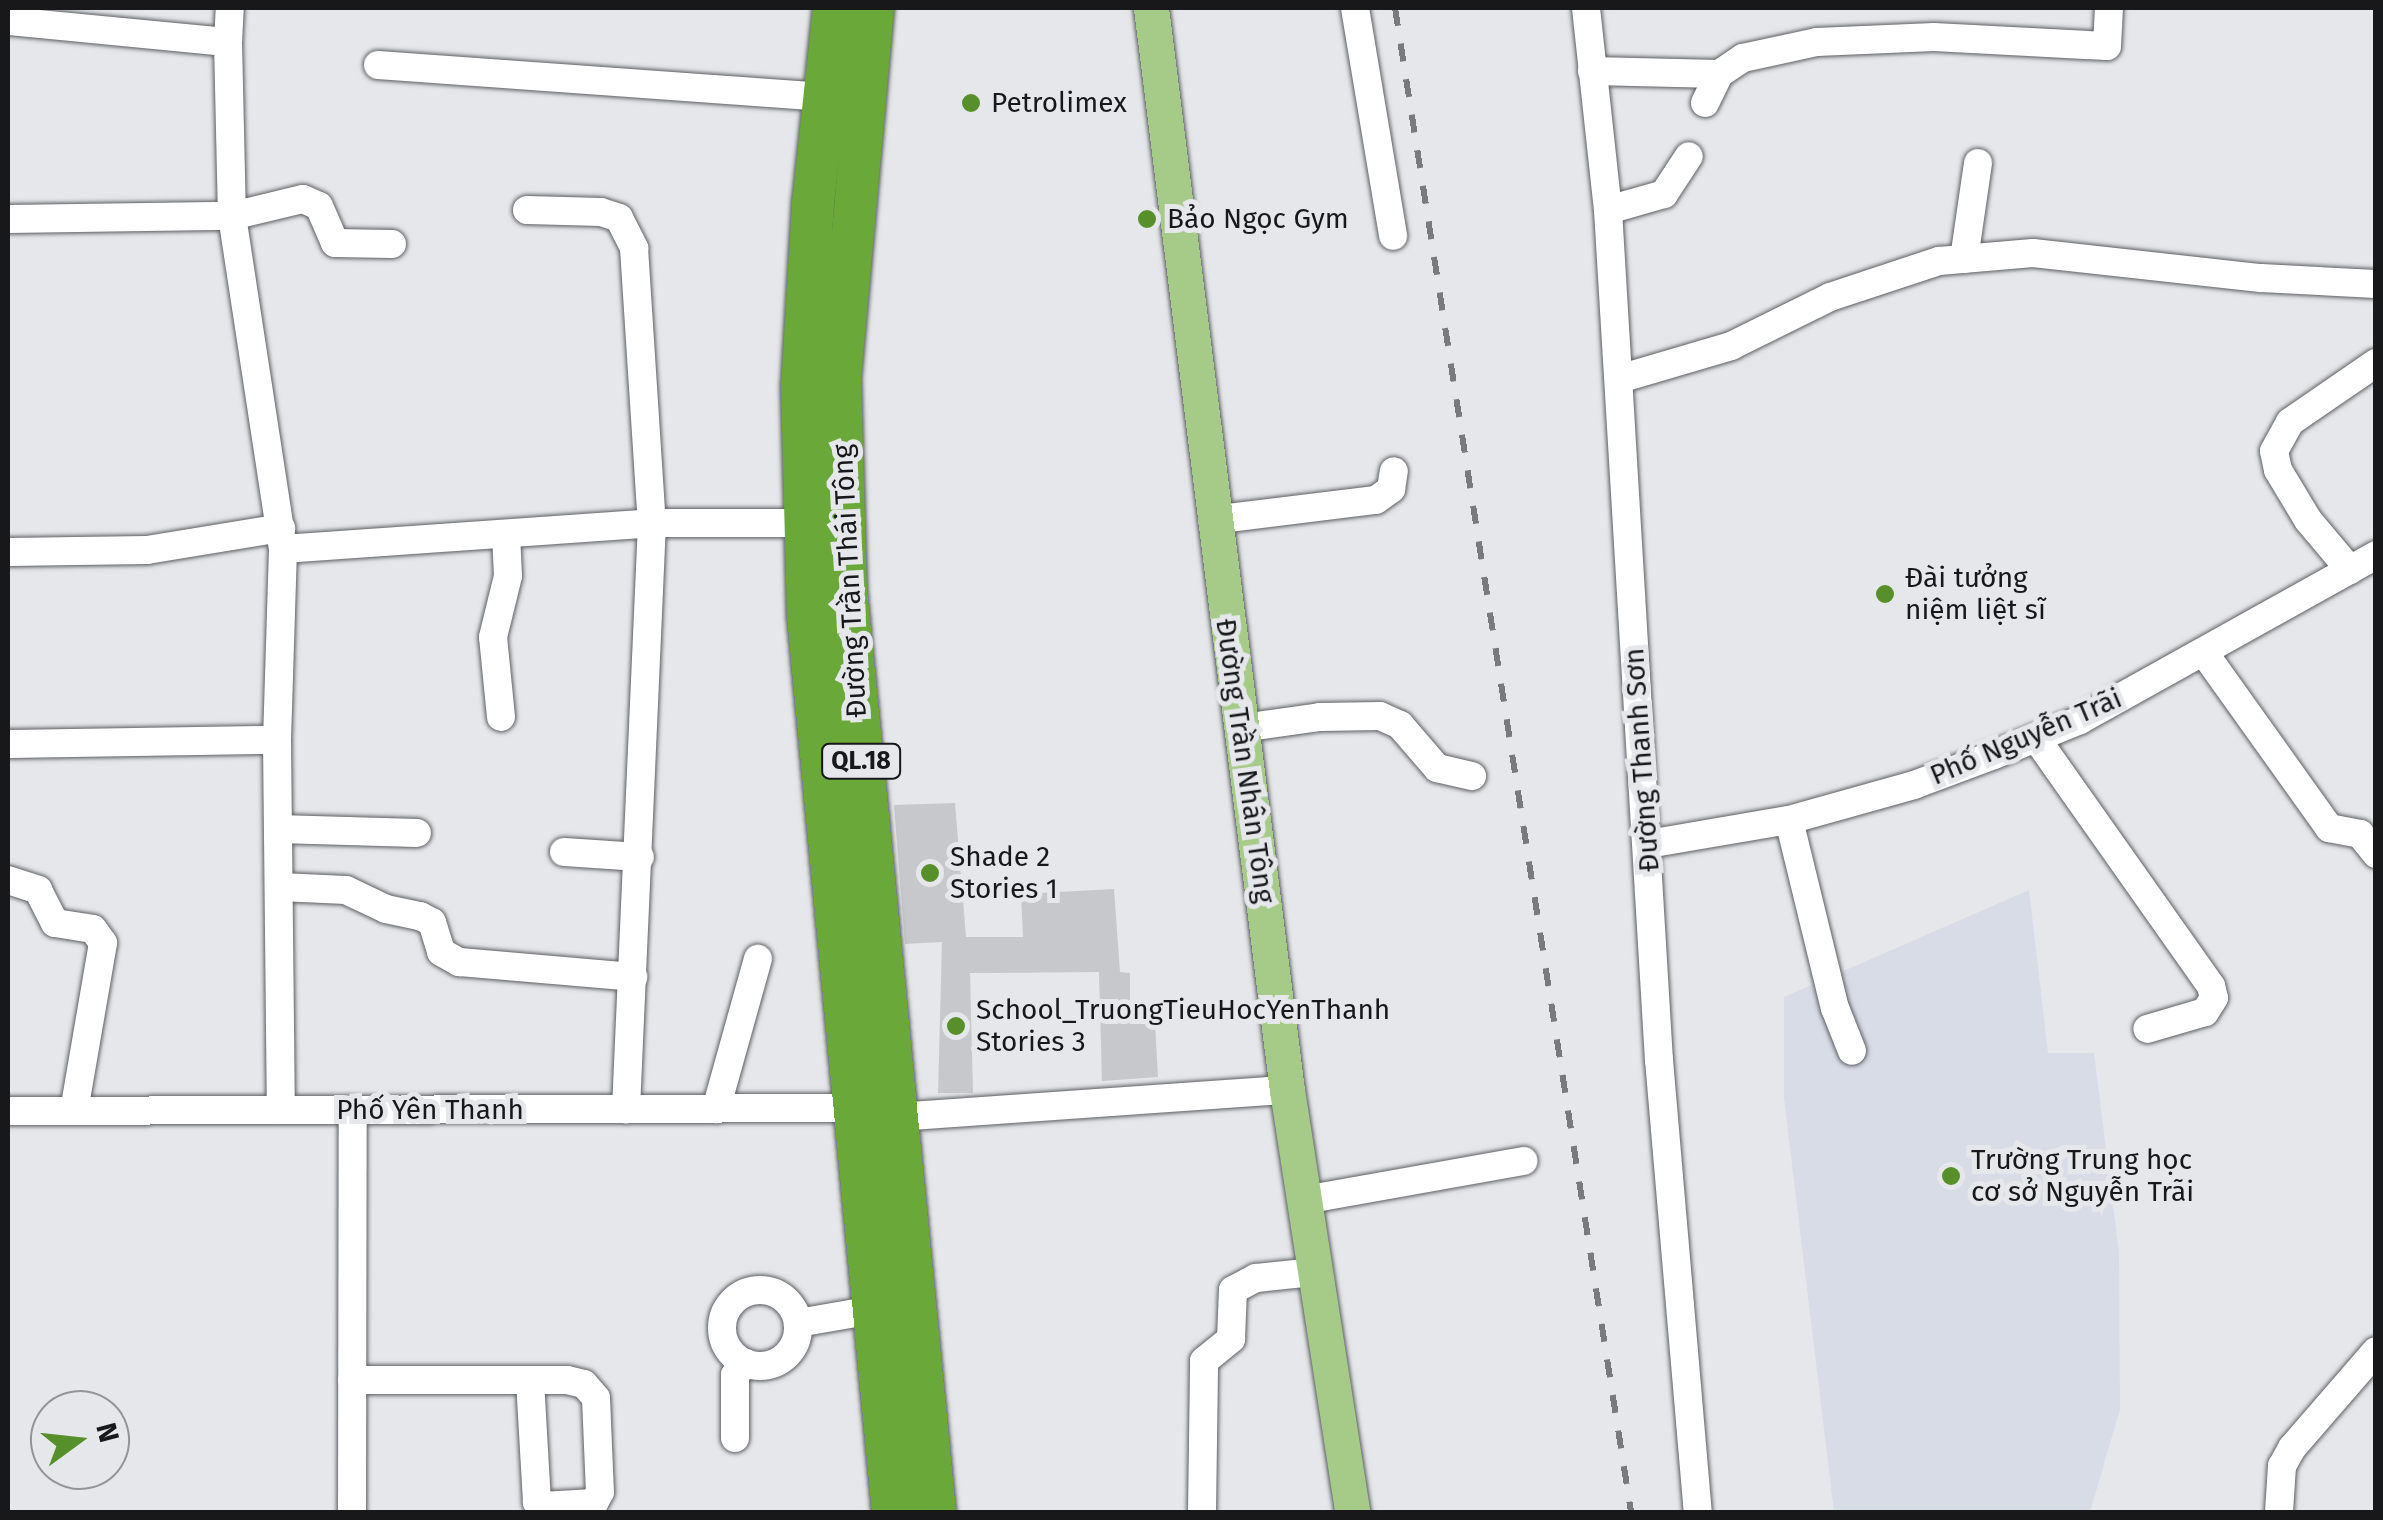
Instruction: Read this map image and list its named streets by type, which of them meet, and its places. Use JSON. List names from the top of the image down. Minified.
{"streets":{"highway":["Đường Trần Thái Tông","QL.18"],"main road":["Đường Trần Nhân Tông"],"street":["Phố Nguyễn Trãi","Đường Thanh Sơn","Phố Yên Thanh"]},"crossings":[["Đường Trần Thái Tông","Phố Yên Thanh"],["Phố Nguyễn Trãi","Đường Thanh Sơn"]],"places":["Petrolimex","Bảo Ngọc Gym","Đài tưởng niệm liệt sĩ","Shade 2 Stories 1","School_TruongTieuHocYenThanh Stories 3","Trường Trung học cơ sở Nguyễn Trãi"],"north":"right"}
